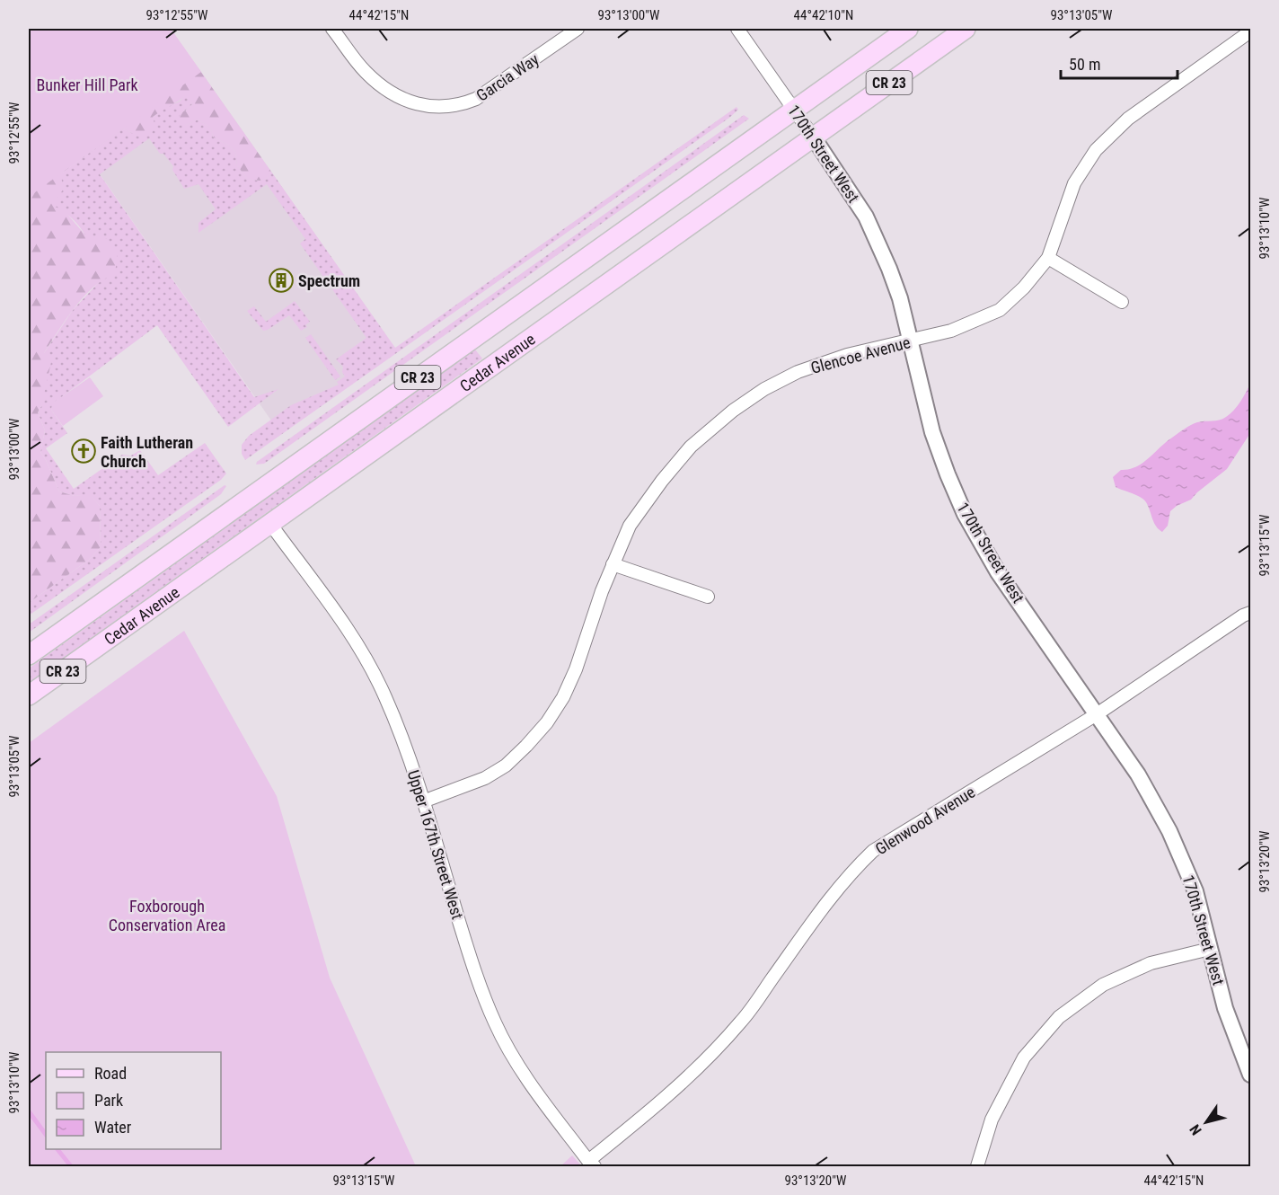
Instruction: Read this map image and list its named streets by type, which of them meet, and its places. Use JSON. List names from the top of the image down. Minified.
{"streets":{"main road":["CR 23","Cedar Avenue"],"street":["Garcia Way","170th Street West","Glencoe Avenue","Glenwood Avenue","Upper 167th Street West"]},"crossings":[["170th Street West","Glencoe Avenue"],["170th Street West","Cedar Avenue"],["170th Street West","Glenwood Avenue"],["Glencoe Avenue","Upper 167th Street West"],["Cedar Avenue","Upper 167th Street West"],["Glenwood Avenue","Upper 167th Street West"]],"parks":["Bunker Hill Park","Foxborough Conservation Area"],"places":{"building":["Spectrum"],"church":["Faith Lutheran Church"]},"legend":["Road","Park","Water"],"scale_bar":"50 m","north":"bottom left","coordinates":["93°12'55\"W","44°42'15\"N","93°13'00\"W","44°42'10\"N","93°13'05\"W","93°13'10\"W","93°13'15\"W","93°13'20\"W"]}
